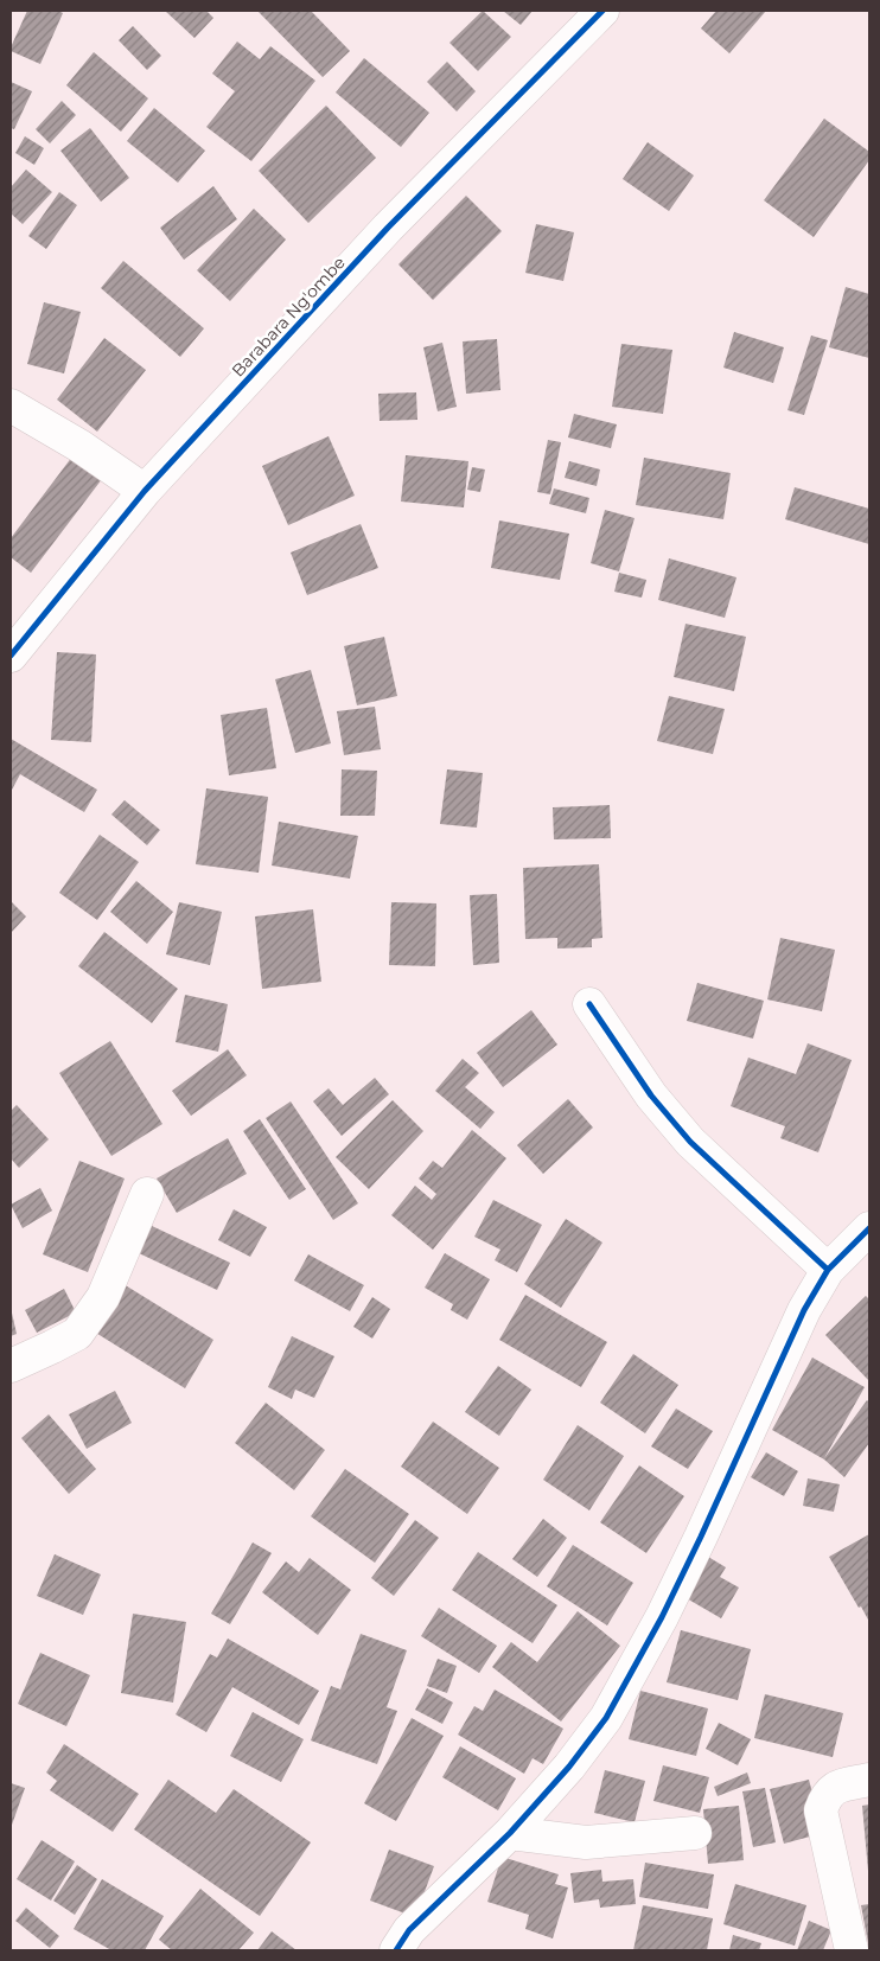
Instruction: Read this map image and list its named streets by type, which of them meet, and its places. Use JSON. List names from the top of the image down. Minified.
{"streets":{"street":["Barabara Ng'ombe"]}}
